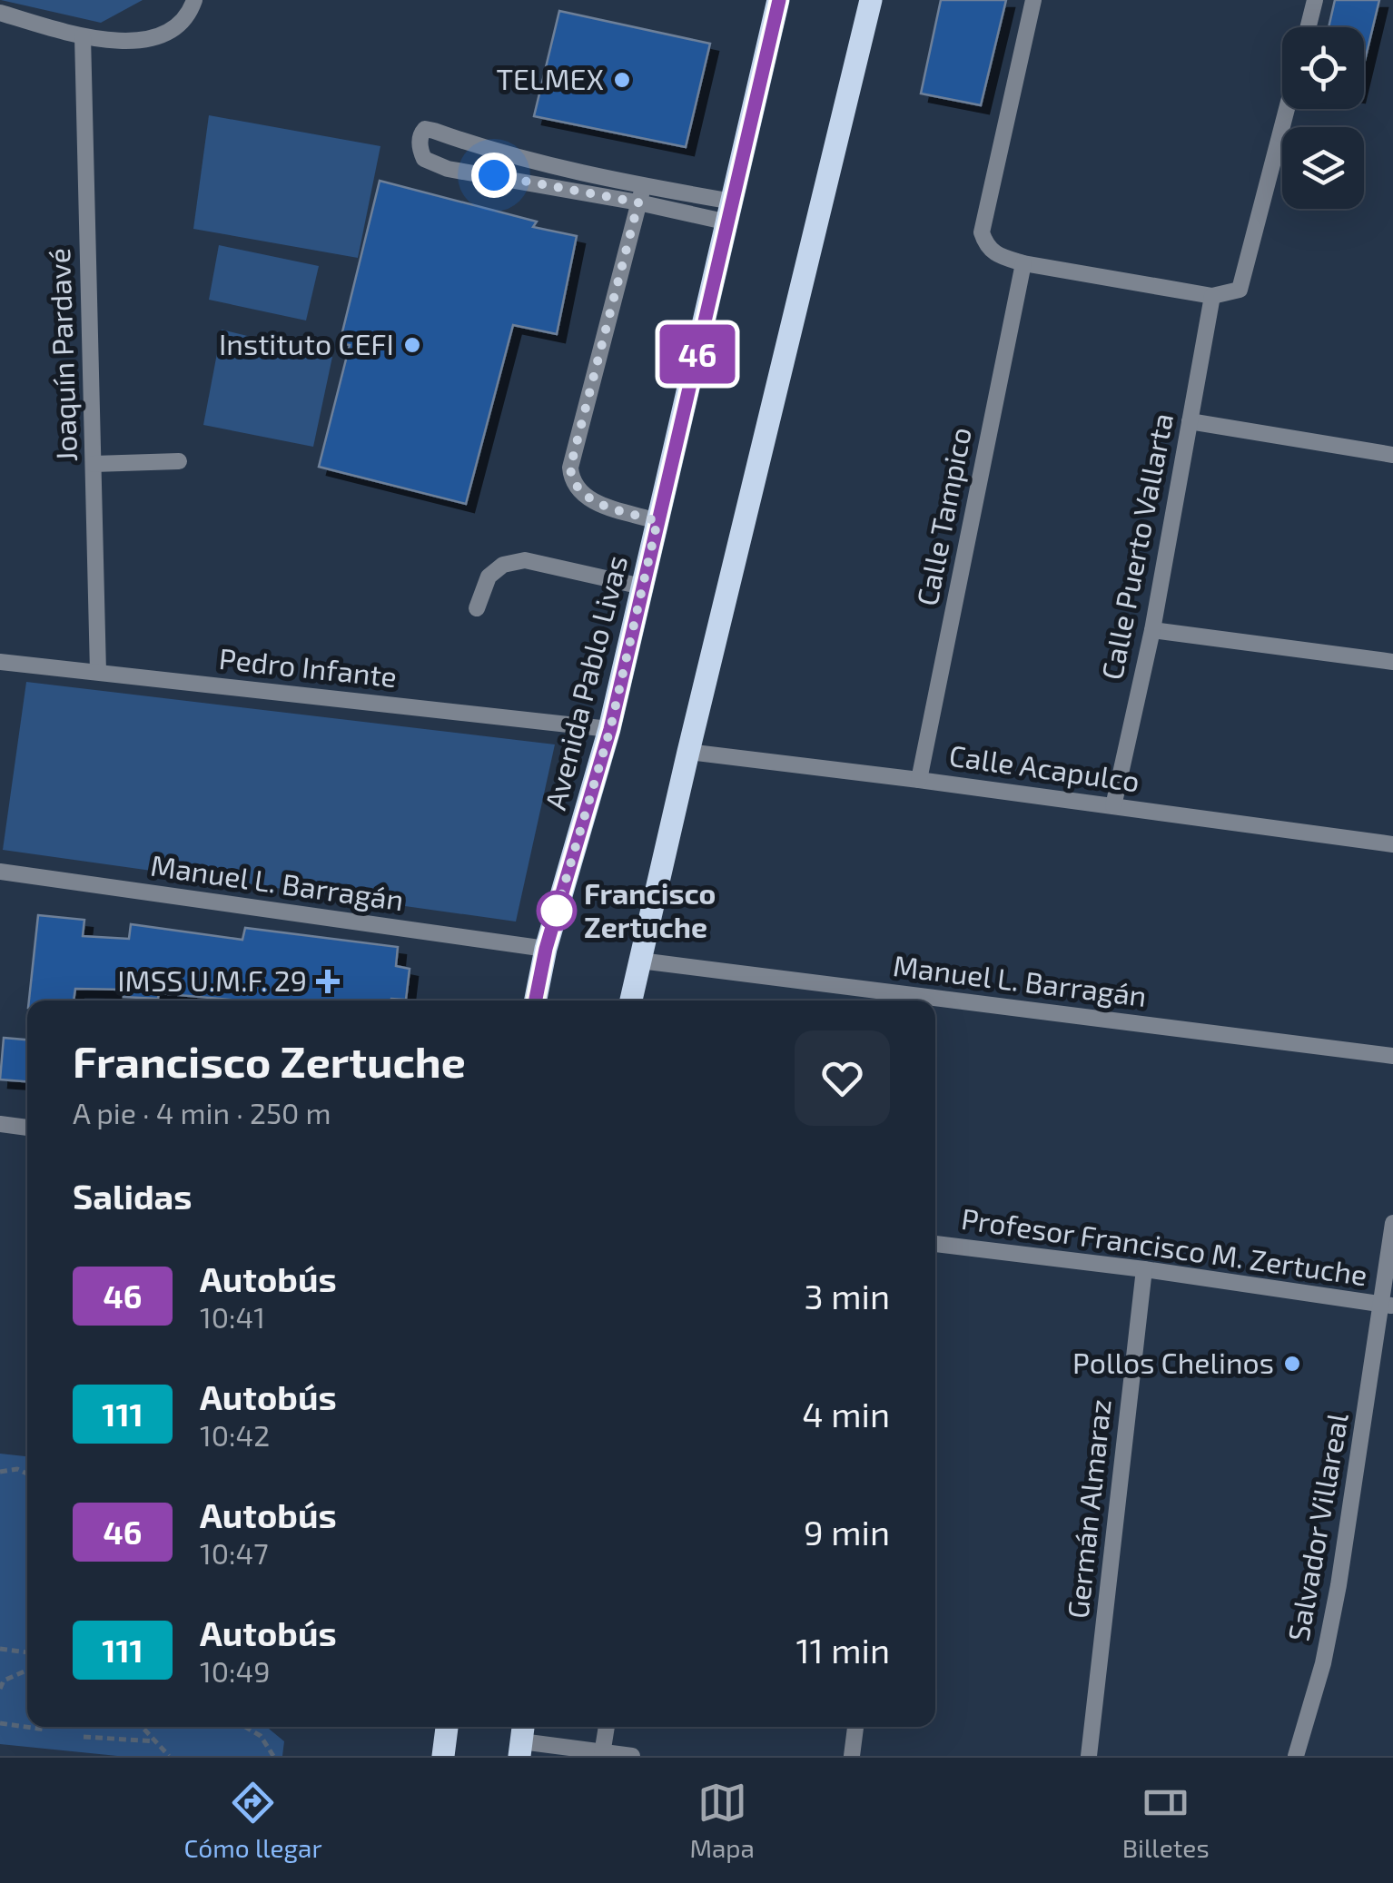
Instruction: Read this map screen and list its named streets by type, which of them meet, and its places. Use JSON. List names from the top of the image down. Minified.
{"streets":{"main road":["Avenida Pablo Livas"],"street":["Joaquín Pardavé","Calle Tampico","Calle Puerto Vallarta","Pedro Infante","Calle Acapulco","Manuel L. Barragán","Profesor Francisco M. Zertuche","Germán Almaraz","Salvador Villareal"]},"crossings":[["Joaquín Pardavé","Pedro Infante"],["Calle Tampico","Calle Acapulco"],["Calle Puerto Vallarta","Calle Acapulco"],["Pedro Infante","Avenida Pablo Livas"],["Avenida Pablo Livas","Manuel L. Barragán"],["Profesor Francisco M. Zertuche","Germán Almaraz"],["Profesor Francisco M. Zertuche","Salvador Villareal"]],"places":{"other":["TELMEX","Instituto CEFI","Francisco Zertuche","Pollos Chelinos"],"health":["IMSS U.M.F. 29"]},"lines":["bus line 46"],"page":{"on_map":"46","heading":[["Francisco Zertuche","A pie · 4 min · 250 m"],"Salidas"],"list":[{"mark":"46","name":"Autobús","note":"10:41","value":"3 min"},{"mark":"111","name":"Autobús","note":"10:42","value":"4 min"},{"mark":"46","name":"Autobús","note":"10:47","value":"9 min"},{"mark":"111","name":"Autobús","note":"10:49","value":"11 min"}],"tabs":["Cómo llegar","Mapa","Billetes"]}}
